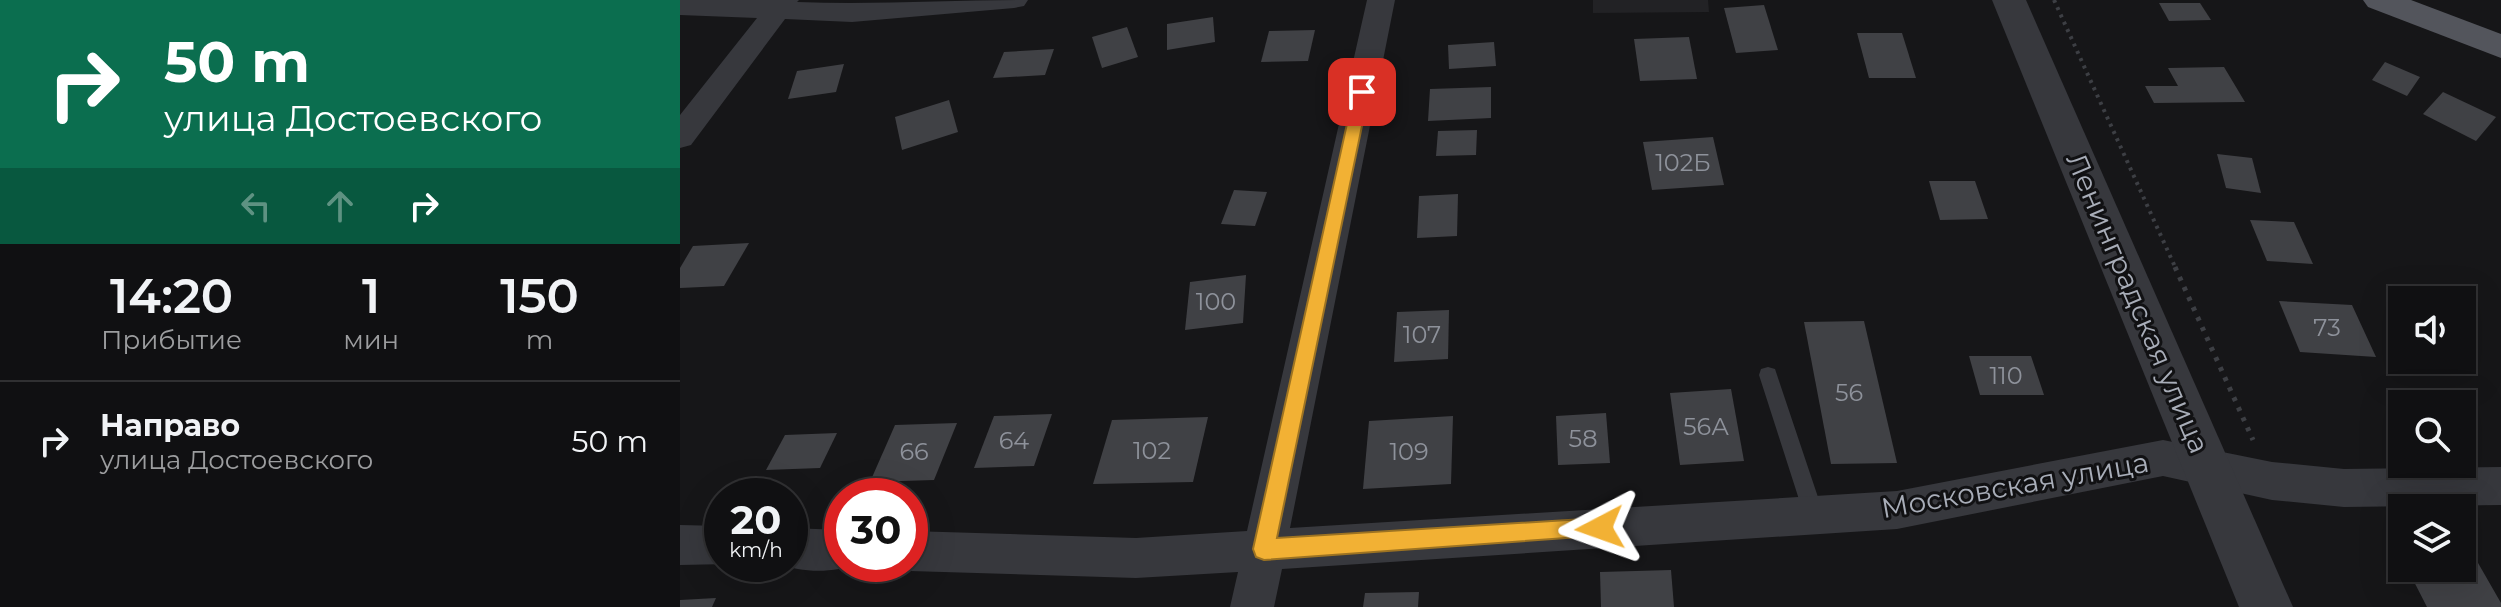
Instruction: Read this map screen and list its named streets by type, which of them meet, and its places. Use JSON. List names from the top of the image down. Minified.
{"streets":{"street":["Ленинградская улица","Московская улица"]},"crossings":[["Ленинградская улица","Московская улица"]],"house_numbers":["102Б","100","73","107","110","56","56А","58","64","102","66","109"],"page":{"turn":["50 m","улица Достоевского"],"eta":["14:20","Прибытие","1","мин","150","m"],"list":[{"name":"Направо","note":"улица Достоевского","value":"50 m"}],"speed":"20 km/h","limit":"30"}}
